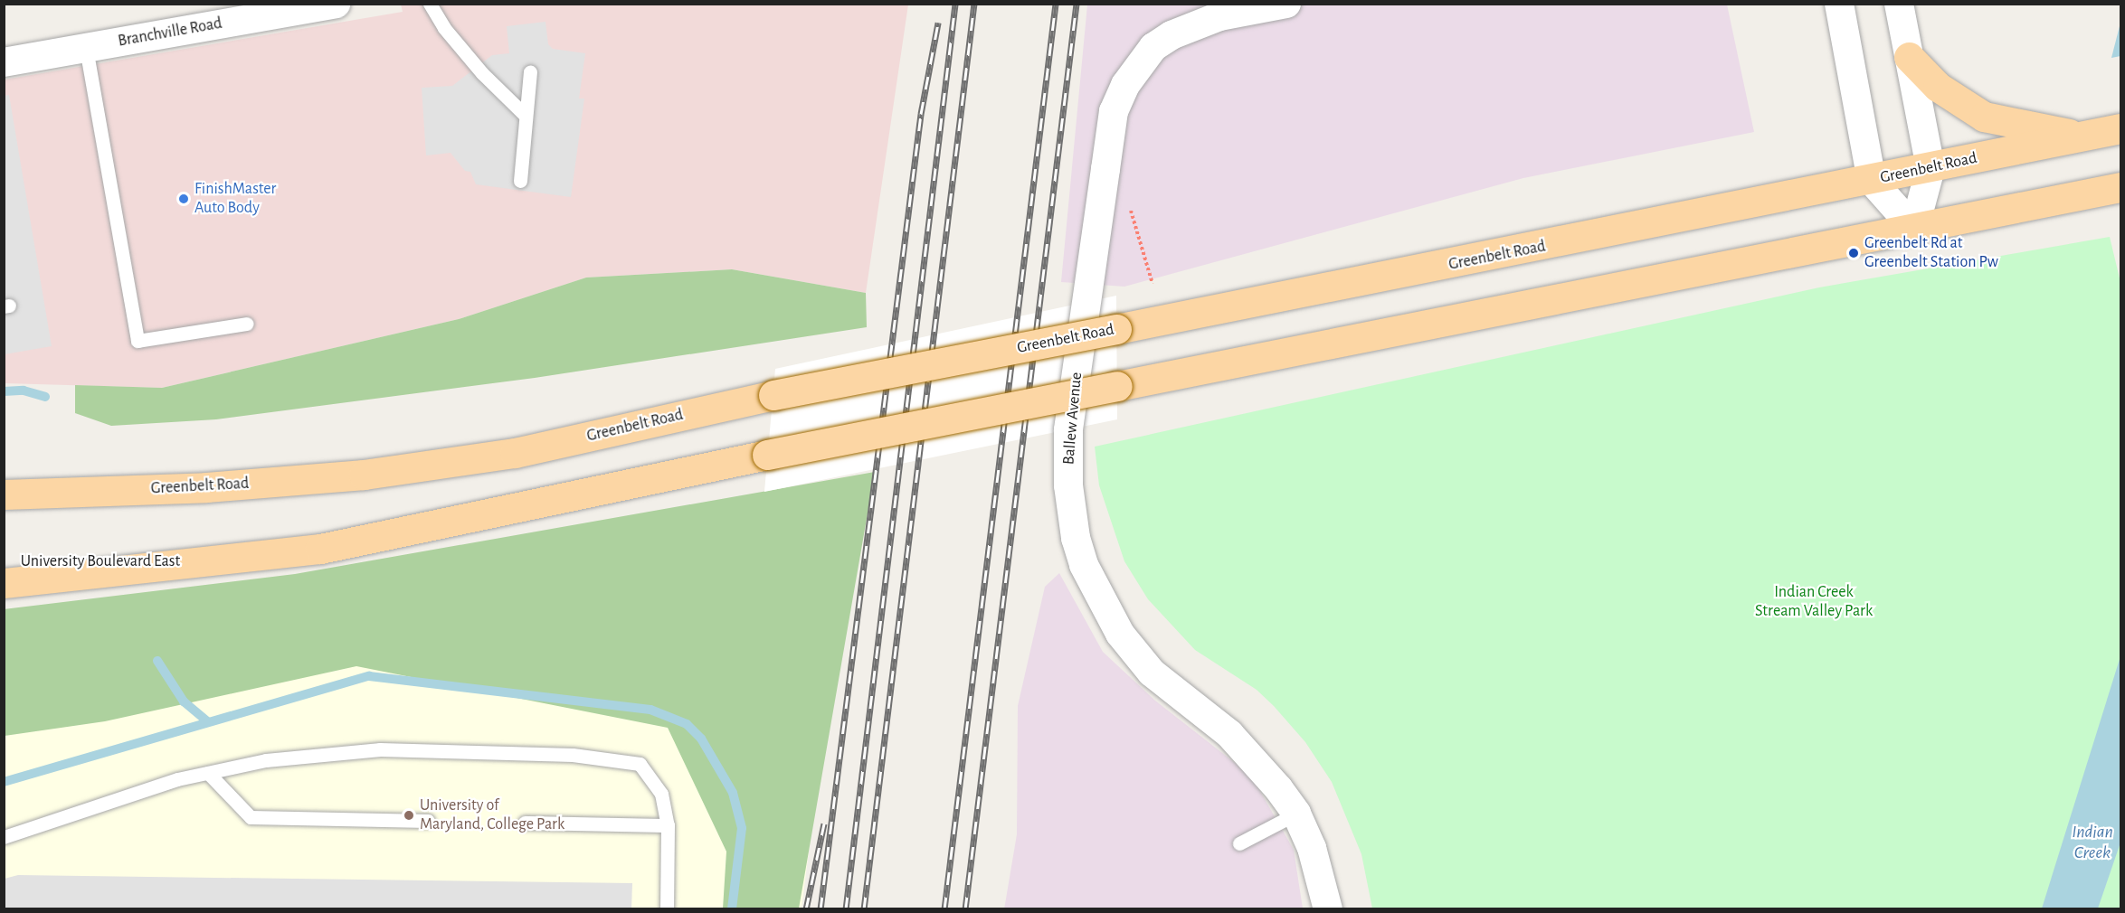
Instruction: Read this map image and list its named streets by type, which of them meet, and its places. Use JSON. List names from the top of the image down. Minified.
{"streets":{"main road":["Greenbelt Road","University Boulevard East"],"street":["Branchville Road","Ballew Avenue"]},"water":["Indian Creek"],"parks":["Indian Creek Stream Valley Park"],"places":["FinishMaster Auto Body","Greenbelt Rd at Greenbelt Station Pw","University of Maryland, College Park"]}
